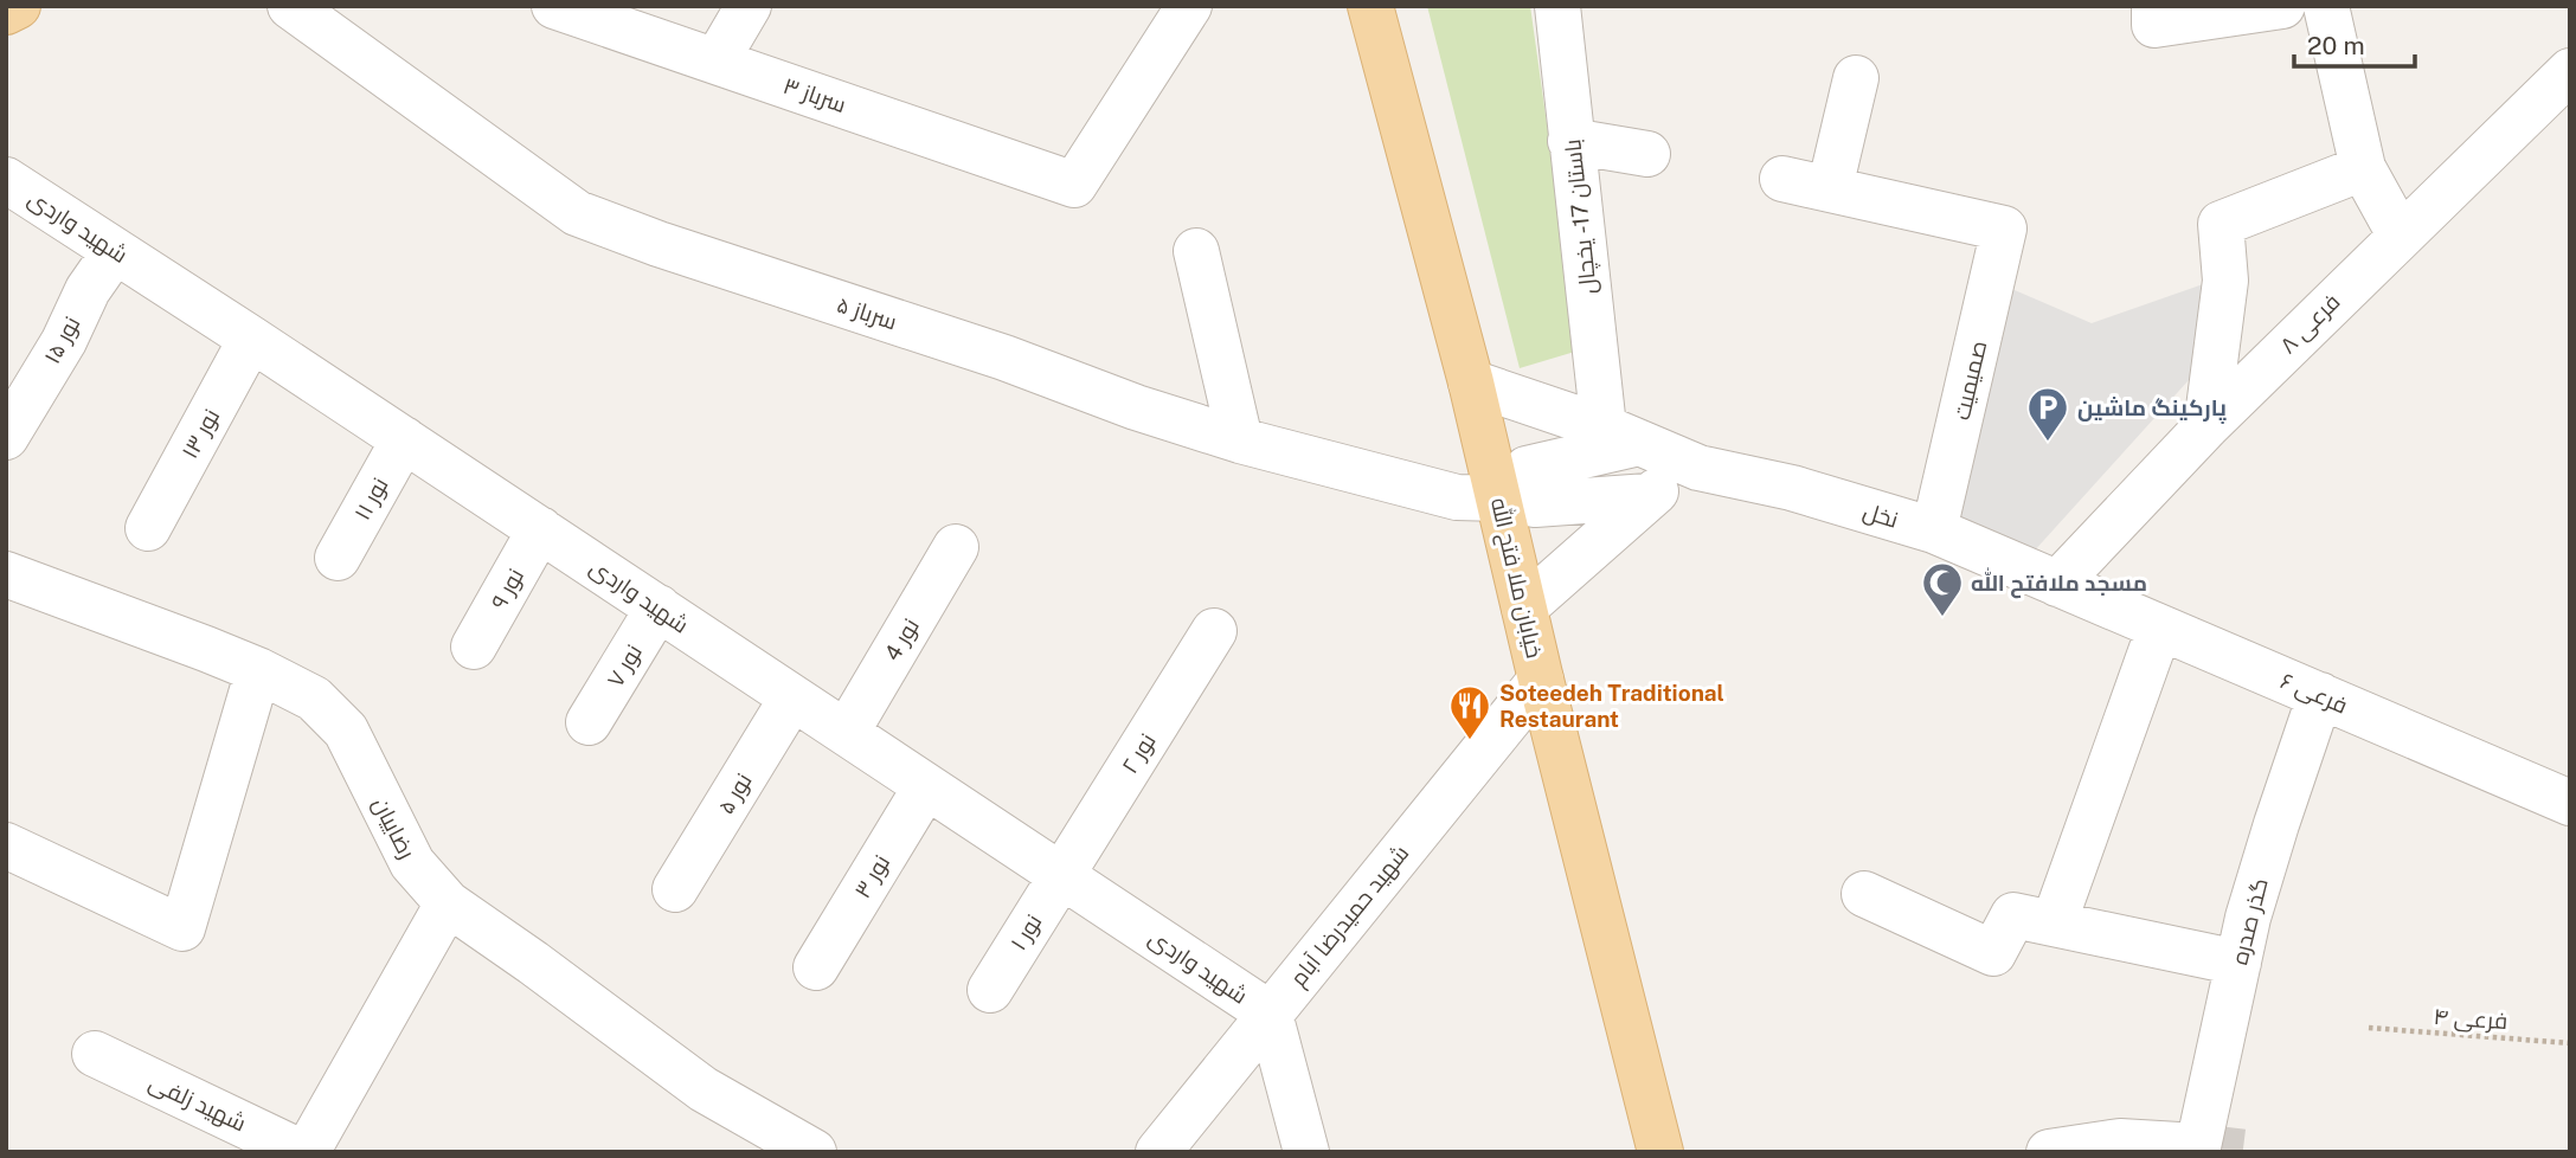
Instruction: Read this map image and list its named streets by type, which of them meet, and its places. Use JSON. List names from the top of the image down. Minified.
{"streets":{"main road":["خیابان ملا فتح الله"],"street":["سرباز ۳","باستان 17 - یخچال","شهید واردی","سرباز ۵","فرعی ۸","نور ۱۵","صمیمیت","نور ۱۳","نور ۱۱","نخل","نور ۹","نور 4","نور ۷","فرعی ۶","نور ۲","نور ۵","رضاییان","نور ۳","شهید حمیدرضا آبام","گذر صدره","نور ۱","شهید زلفی"],"path":["فرعی ۴"]},"crossings":[["باستان 17 - یخچال","نخل"],["شهید واردی","نور ۱۵"],["شهید واردی","نور ۱۳"],["شهید واردی","نور ۱۱"],["شهید واردی","نور ۹"],["شهید واردی","نور 4"],["شهید واردی","نور ۷"],["شهید واردی","نور ۲"],["شهید واردی","نور ۵"],["شهید واردی","نور ۳"],["شهید واردی","شهید حمیدرضا آبام"],["شهید واردی","نور ۱"],["سرباز ۵","خیابان ملا فتح الله"],["فرعی ۸","نخل"],["فرعی ۸","فرعی ۶"],["صمیمیت","نخل"],["نخل","خیابان ملا فتح الله"],["نخل","فرعی ۶"],["خیابان ملا فتح الله","شهید حمیدرضا آبام"],["فرعی ۶","گذر صدره"],["نور ۲","نور ۱"]],"places":{"parking":["پارکینگ ماشین"],"mosque":["مسجد ملافتح الله"],"restaurant":["Soteedeh Traditional Restaurant"]},"scale_bar":"20 m"}
